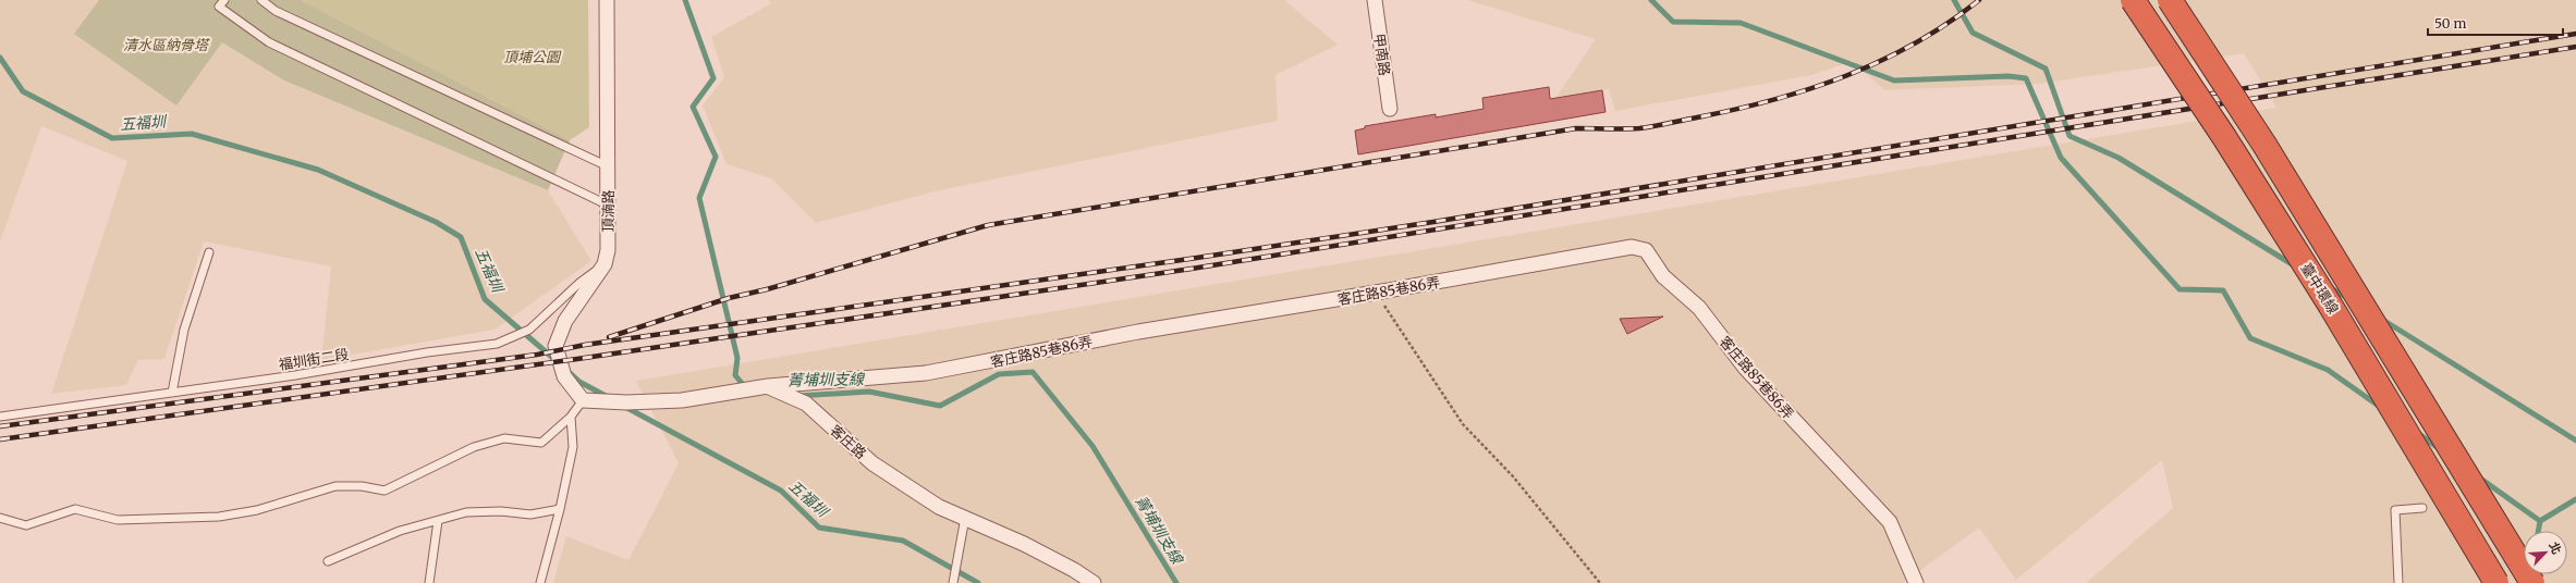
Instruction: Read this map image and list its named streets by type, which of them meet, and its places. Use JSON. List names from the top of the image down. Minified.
{"streets":{"highway":["臺中環線"],"street":["甲南路","頂湳路","客庄路85巷86弄","客庄路"],"lane":["福圳街二段"]},"crossings":[["頂湳路","福圳街二段"],["客庄路85巷86弄","客庄路"]],"water":["五福圳","菁埔圳支線"],"parks":["清水區納骨塔","頂埔公園"],"scale_bar":"50 m","north":"top right"}
